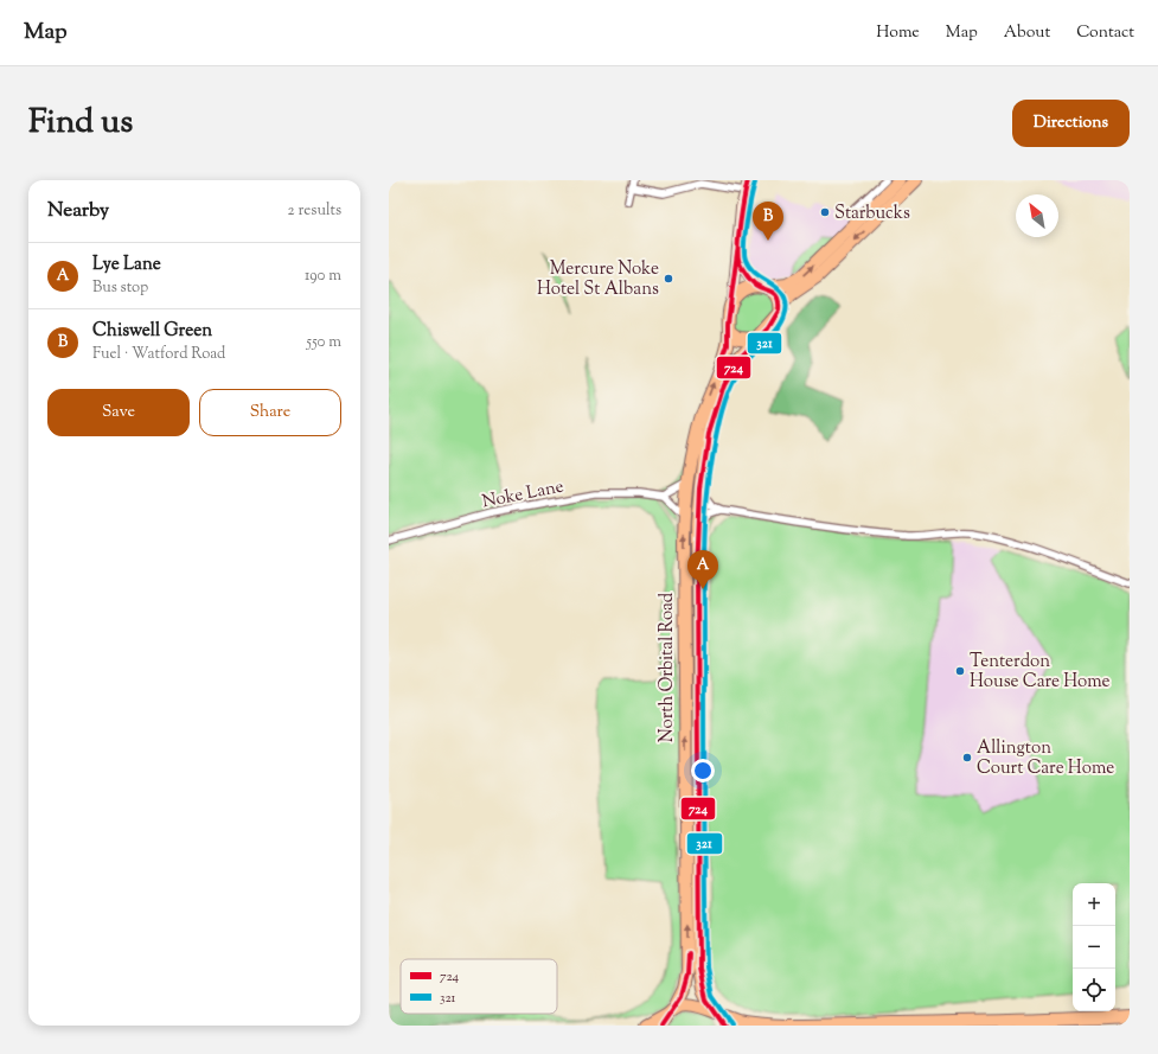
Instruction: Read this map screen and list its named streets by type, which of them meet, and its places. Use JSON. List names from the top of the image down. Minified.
{"streets":{"highway":["North Orbital Road"],"street":["Noke Lane"]},"places":["Starbucks","Mercure Noke Hotel St Albans","Tenterdon House Care Home","Allington Court Care Home"],"lines":["transit line 724","transit line 321"],"legend":["724","321"],"north":"top left","page":{"header":"Map","nav":["Home","Map","About","Contact"],"title":"Find us","buttons":["Directions",["Save","Share"]],"heading":["Nearby","2 results"],"pins":["B","A"],"list":[{"mark":"A","name":"Lye Lane","note":"Bus stop","value":"190 m"},{"mark":"B","name":"Chiswell Green","note":"Fuel · Watford Road","value":"550 m"}],"map_buttons":["+","−"]}}
